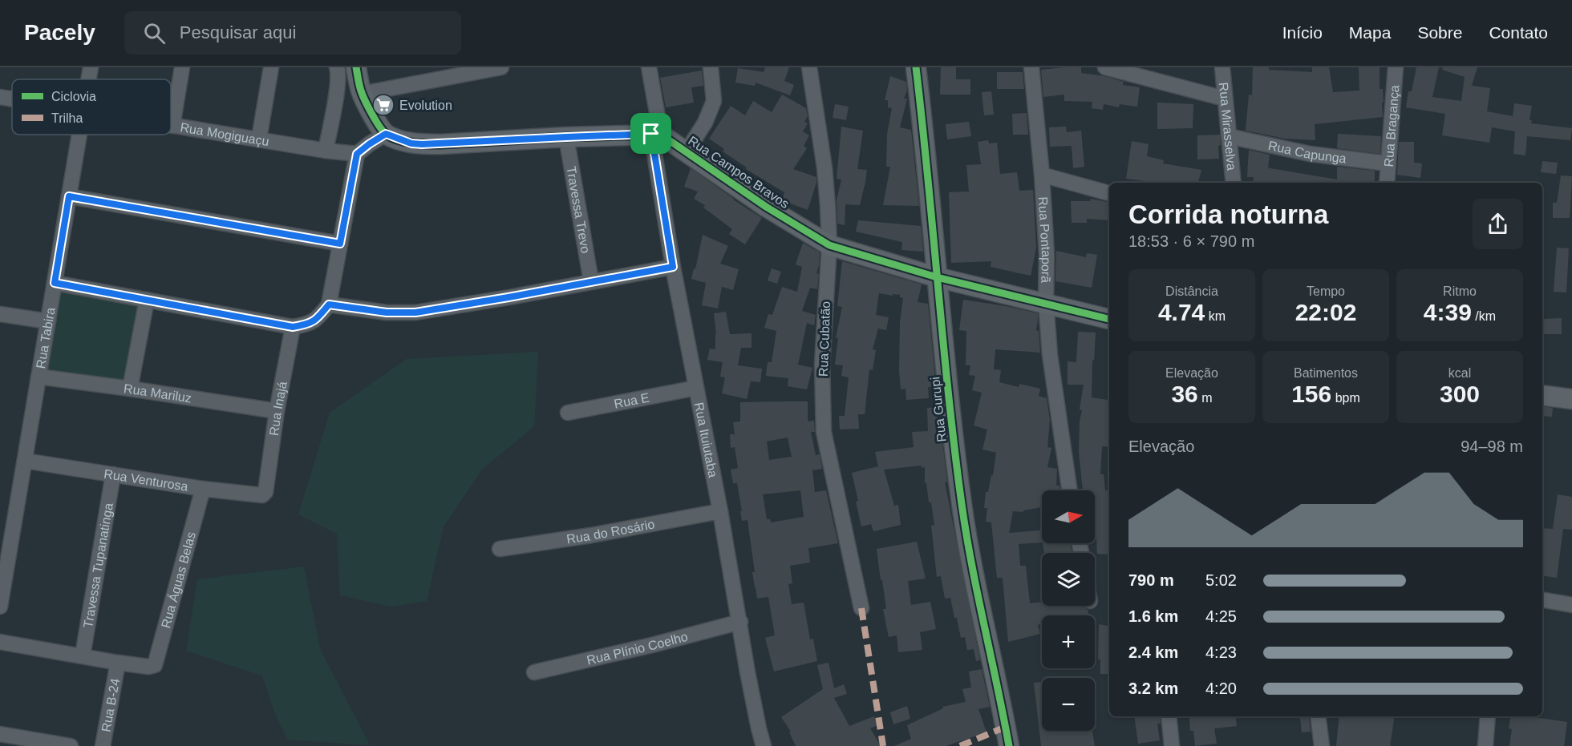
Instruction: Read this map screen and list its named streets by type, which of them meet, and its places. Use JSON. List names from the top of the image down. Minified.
{"streets":{"street":["Rua Mirasselva","Rua Bragança","Rua Mogiguaçu","Rua Capunga","Rua Campos Bravos","Travessa Trevo","Rua Pontaporã","Rua Tabira","Rua Cubatão","Rua Mariluz","Rua E","Rua Inajá","Rua Gurupi","Rua Ituiutaba","Rua Venturosa","Rua do Rosário","Travessa Tupanatinga","Rua Águas Belas","Rua Plínio Coelho","Rua B-24"]},"crossings":[["Rua Mirasselva","Rua Capunga"],["Rua Bragança","Rua Capunga"],["Rua Campos Bravos","Rua Pontaporã"],["Rua Campos Bravos","Rua Cubatão"],["Rua Campos Bravos","Rua Gurupi"],["Rua Campos Bravos","Rua Ituiutaba"],["Rua Tabira","Rua Mariluz"],["Rua Tabira","Rua Venturosa"],["Rua Mariluz","Rua Inajá"],["Rua E","Rua Ituiutaba"],["Rua Inajá","Rua Venturosa"],["Rua Ituiutaba","Rua do Rosário"],["Rua Ituiutaba","Rua Plínio Coelho"],["Rua Venturosa","Travessa Tupanatinga"],["Rua Venturosa","Rua Águas Belas"],["Rua Águas Belas","Rua B-24"]],"places":{"supermarket":["Evolution"]},"legend":["Ciclovia","Trilha"],"north":"right","page":{"header":"Pacely","search":"Pesquisar aqui","nav":["Início","Mapa","Sobre","Contato"],"heading":["Corrida noturna","18:53 · 6 × 790 m"],"stats":[["Distância","4.74 km"],["Tempo","22:02"],["Ritmo","4:39 /km"],["Elevação","36 m"],["Batimentos","156 bpm"],["kcal","300"]],"chart":["Elevação","94–98 m"],"map_buttons":["+","−"],"list":[{"name":"790 m","note":"5:02"},{"name":"1.6 km","note":"4:25"},{"name":"2.4 km","note":"4:23"},{"name":"3.2 km","note":"4:20"}]}}
